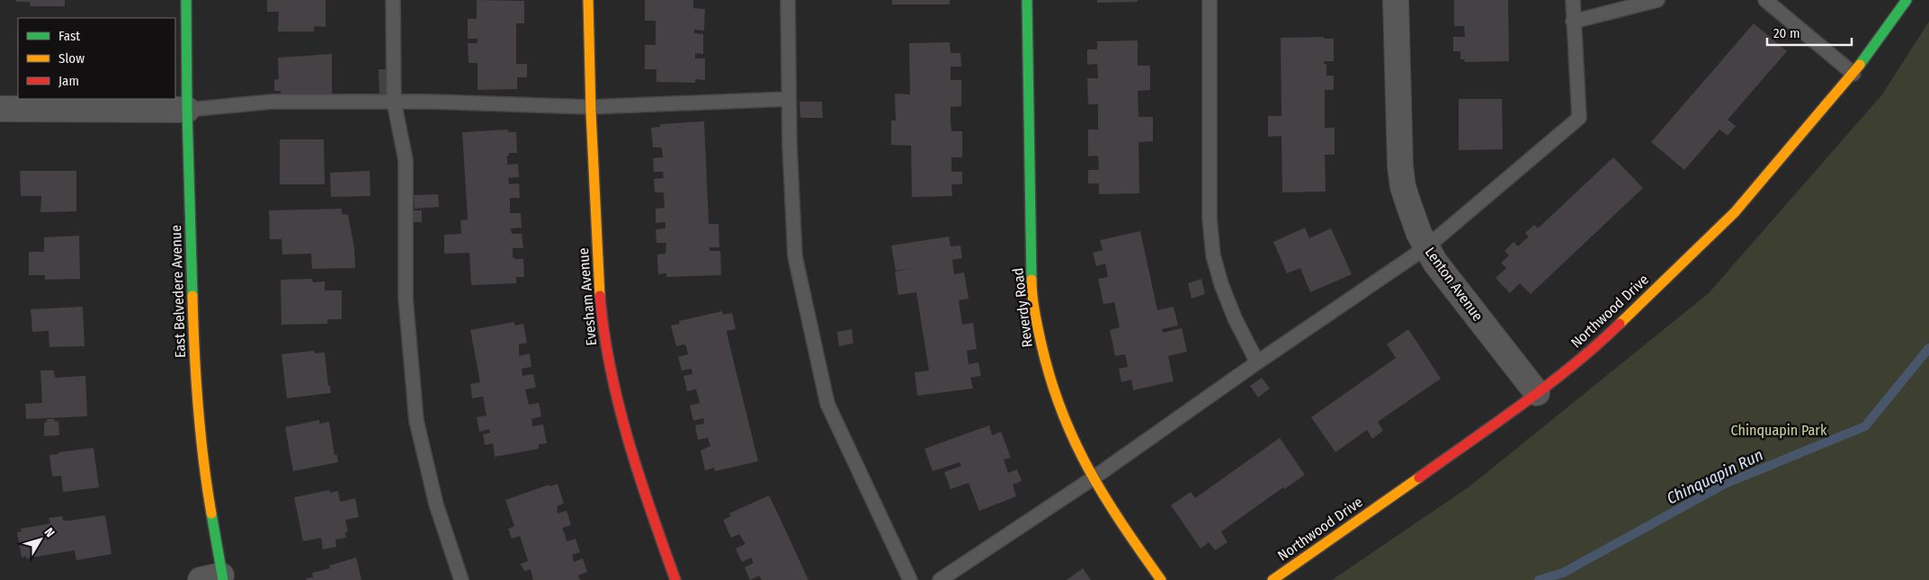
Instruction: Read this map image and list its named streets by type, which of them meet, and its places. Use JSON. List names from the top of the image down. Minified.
{"streets":{"street":["Lenton Avenue","East Belvedere Avenue","Evesham Avenue","Reverdy Road","Northwood Drive"]},"crossings":[["Lenton Avenue","Northwood Drive"]],"water":["Chinquapin Run"],"parks":["Chinquapin Park"],"legend":["Fast","Slow","Jam"],"scale_bar":"20 m","north":"top right"}
